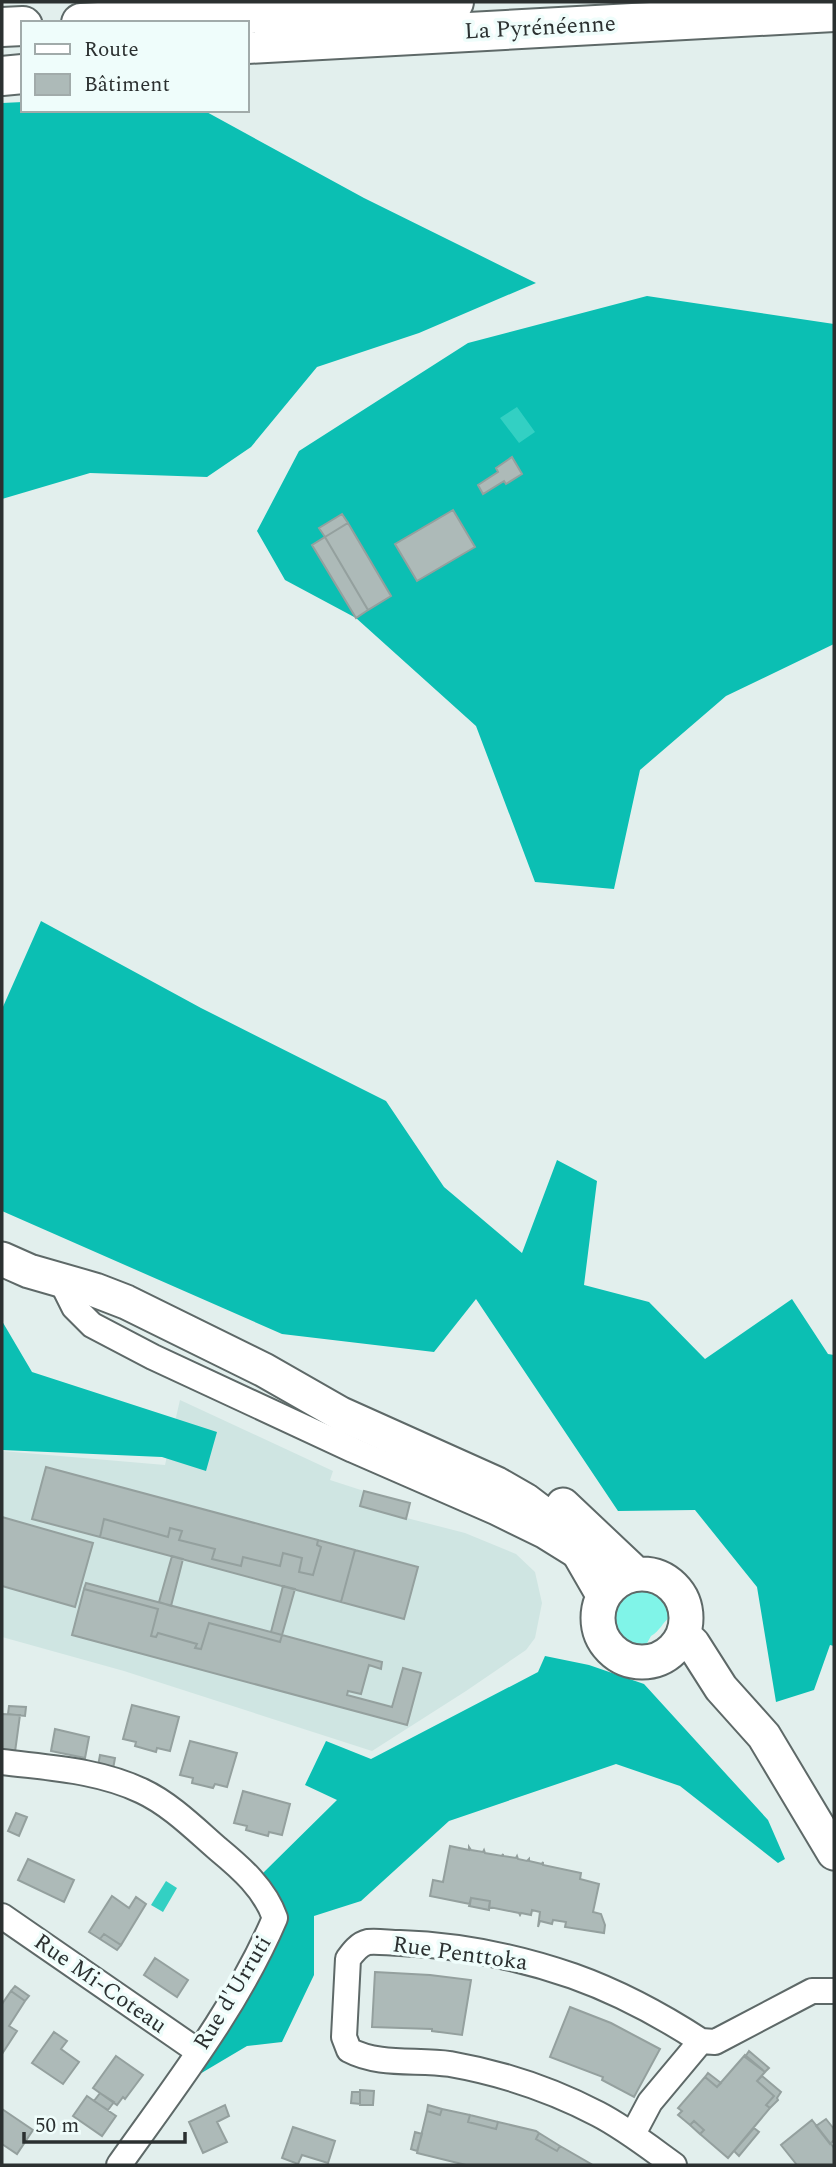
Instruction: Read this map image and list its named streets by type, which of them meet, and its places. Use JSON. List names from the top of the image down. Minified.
{"streets":{"highway":["La Pyrénéenne"],"street":["Rue Penttoka","Rue Mi-Coteau","Rue d'Urruti"]},"crossings":[["Rue Mi-Coteau","Rue d'Urruti"]],"legend":["Route","Bâtiment"],"scale_bar":"50 m"}
